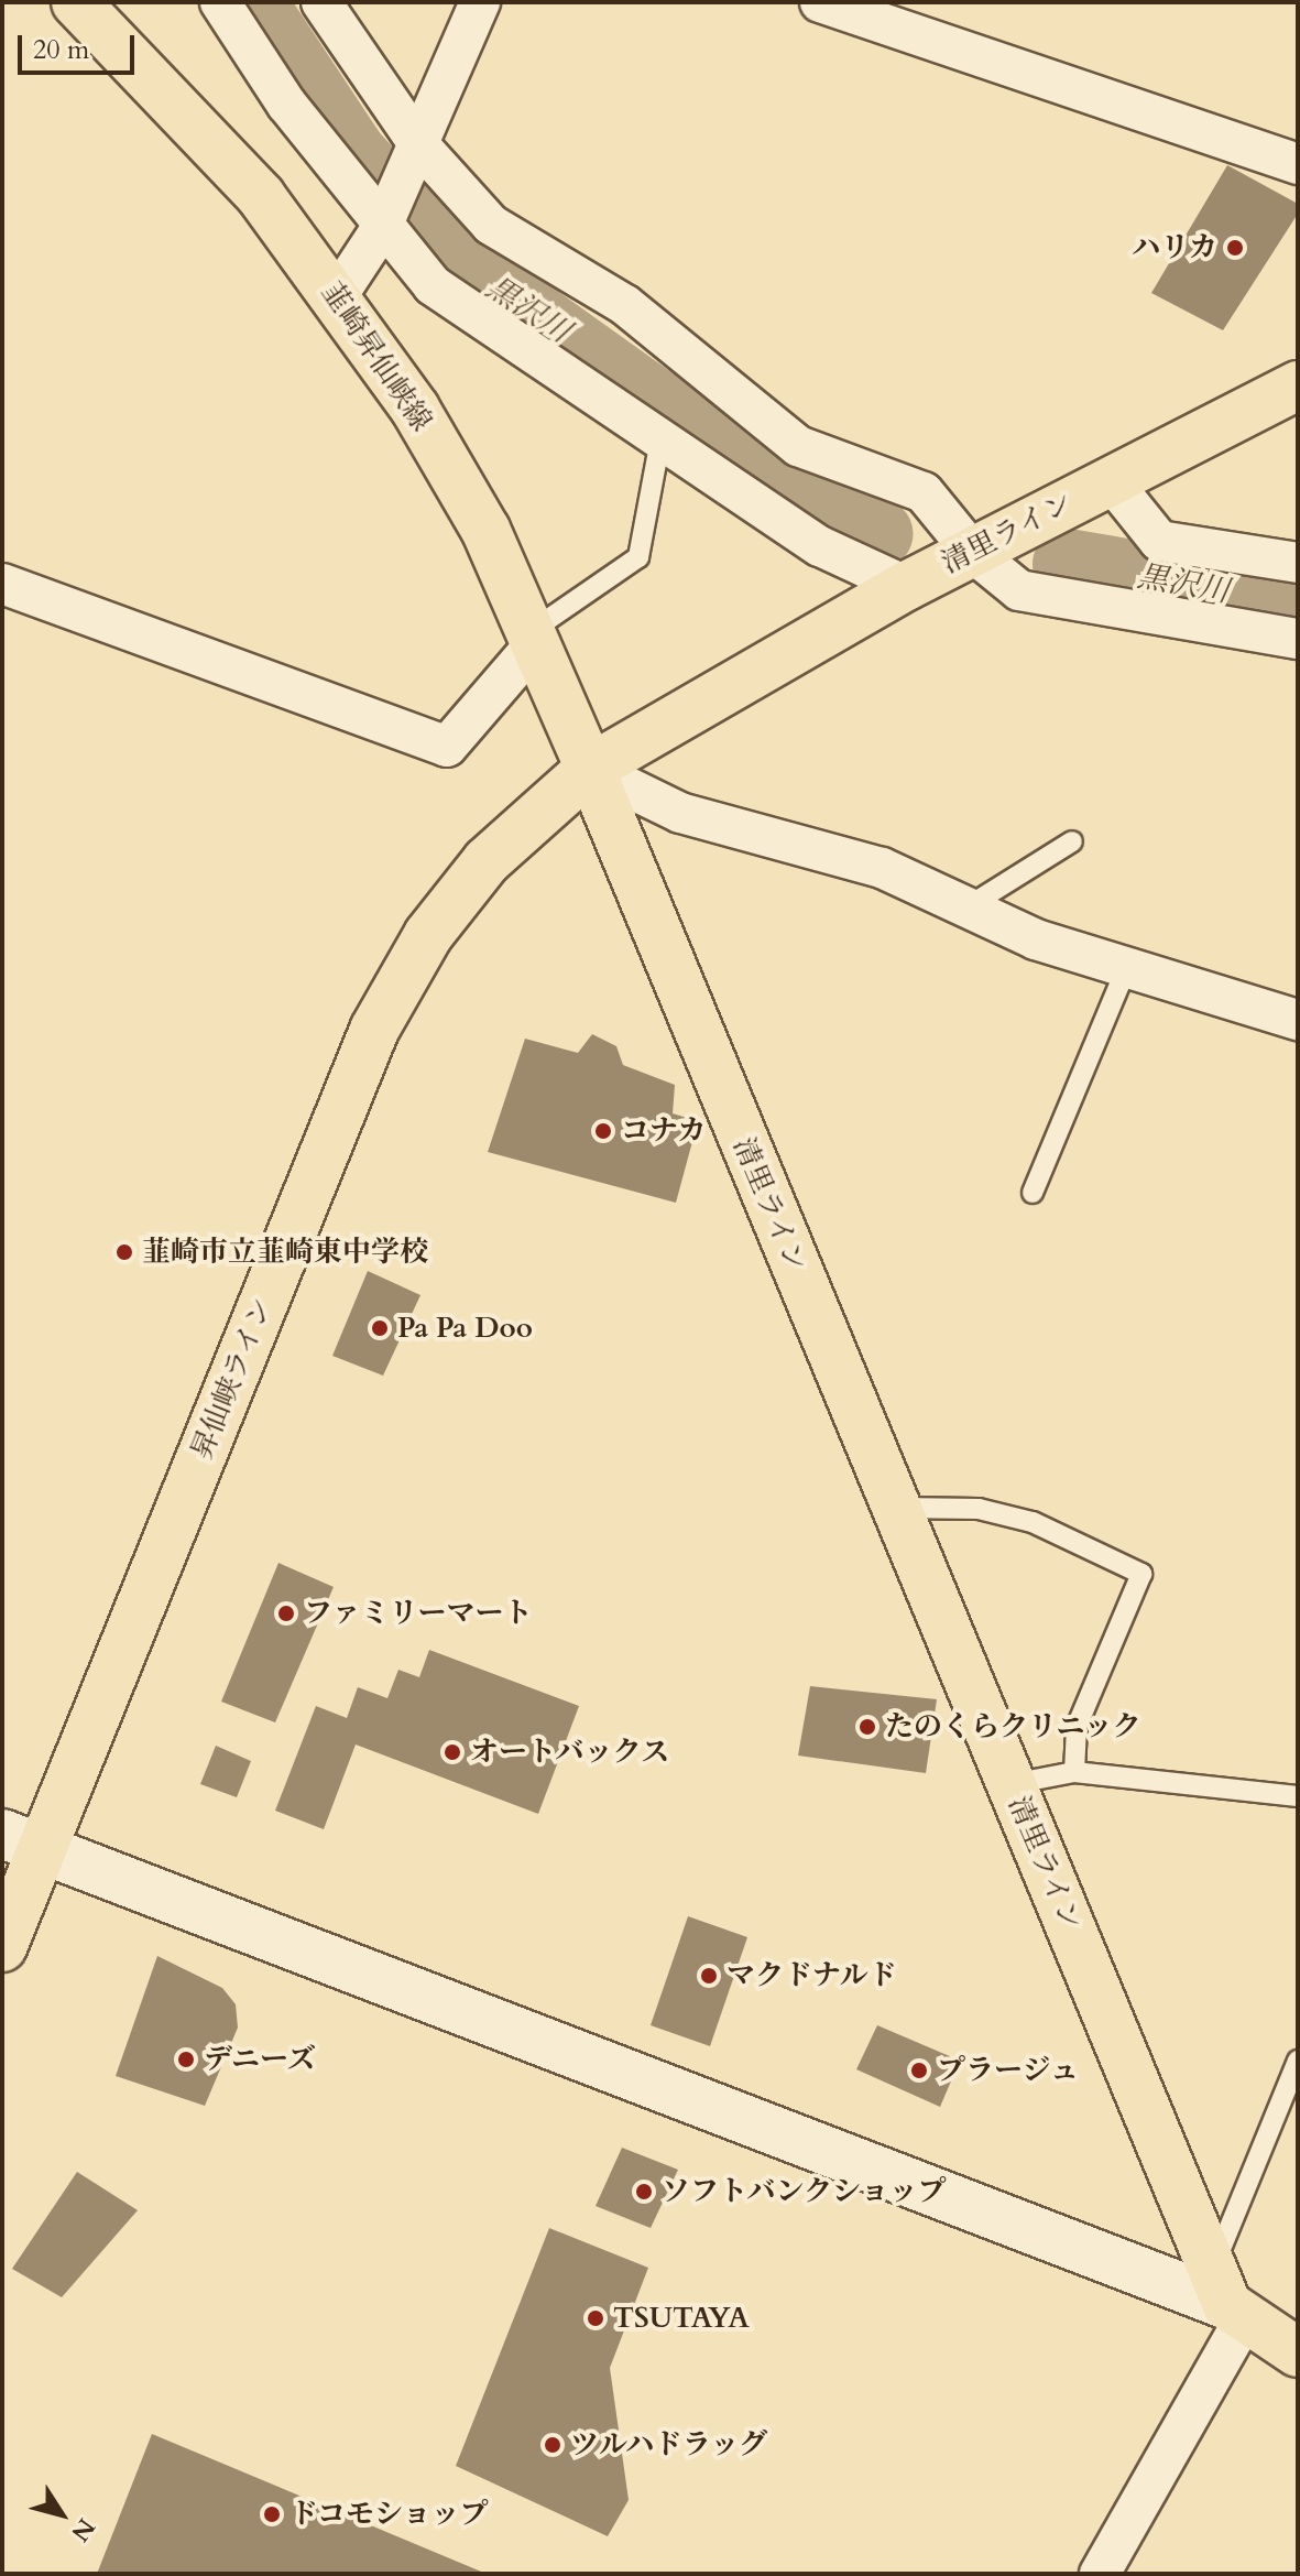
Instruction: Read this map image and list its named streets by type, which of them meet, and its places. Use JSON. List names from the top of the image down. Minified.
{"streets":{"main road":["韮崎昇仙峡線","清里ライン","昇仙峡ライン"]},"crossings":[["韮崎昇仙峡線","清里ライン"],["韮崎昇仙峡線","昇仙峡ライン"],["清里ライン","昇仙峡ライン"]],"water":["黒沢川"],"places":["ハリカ","コナカ","韮崎市立韮崎東中学校","Pa Pa Doo","ファミリーマート","たのくらクリニック","オートバックス","マクドナルド","デニーズ","プラージュ","ソフトバンクショップ","TSUTAYA","ツルハドラッグ","ドコモショップ"],"scale_bar":"20 m","north":"bottom right"}
